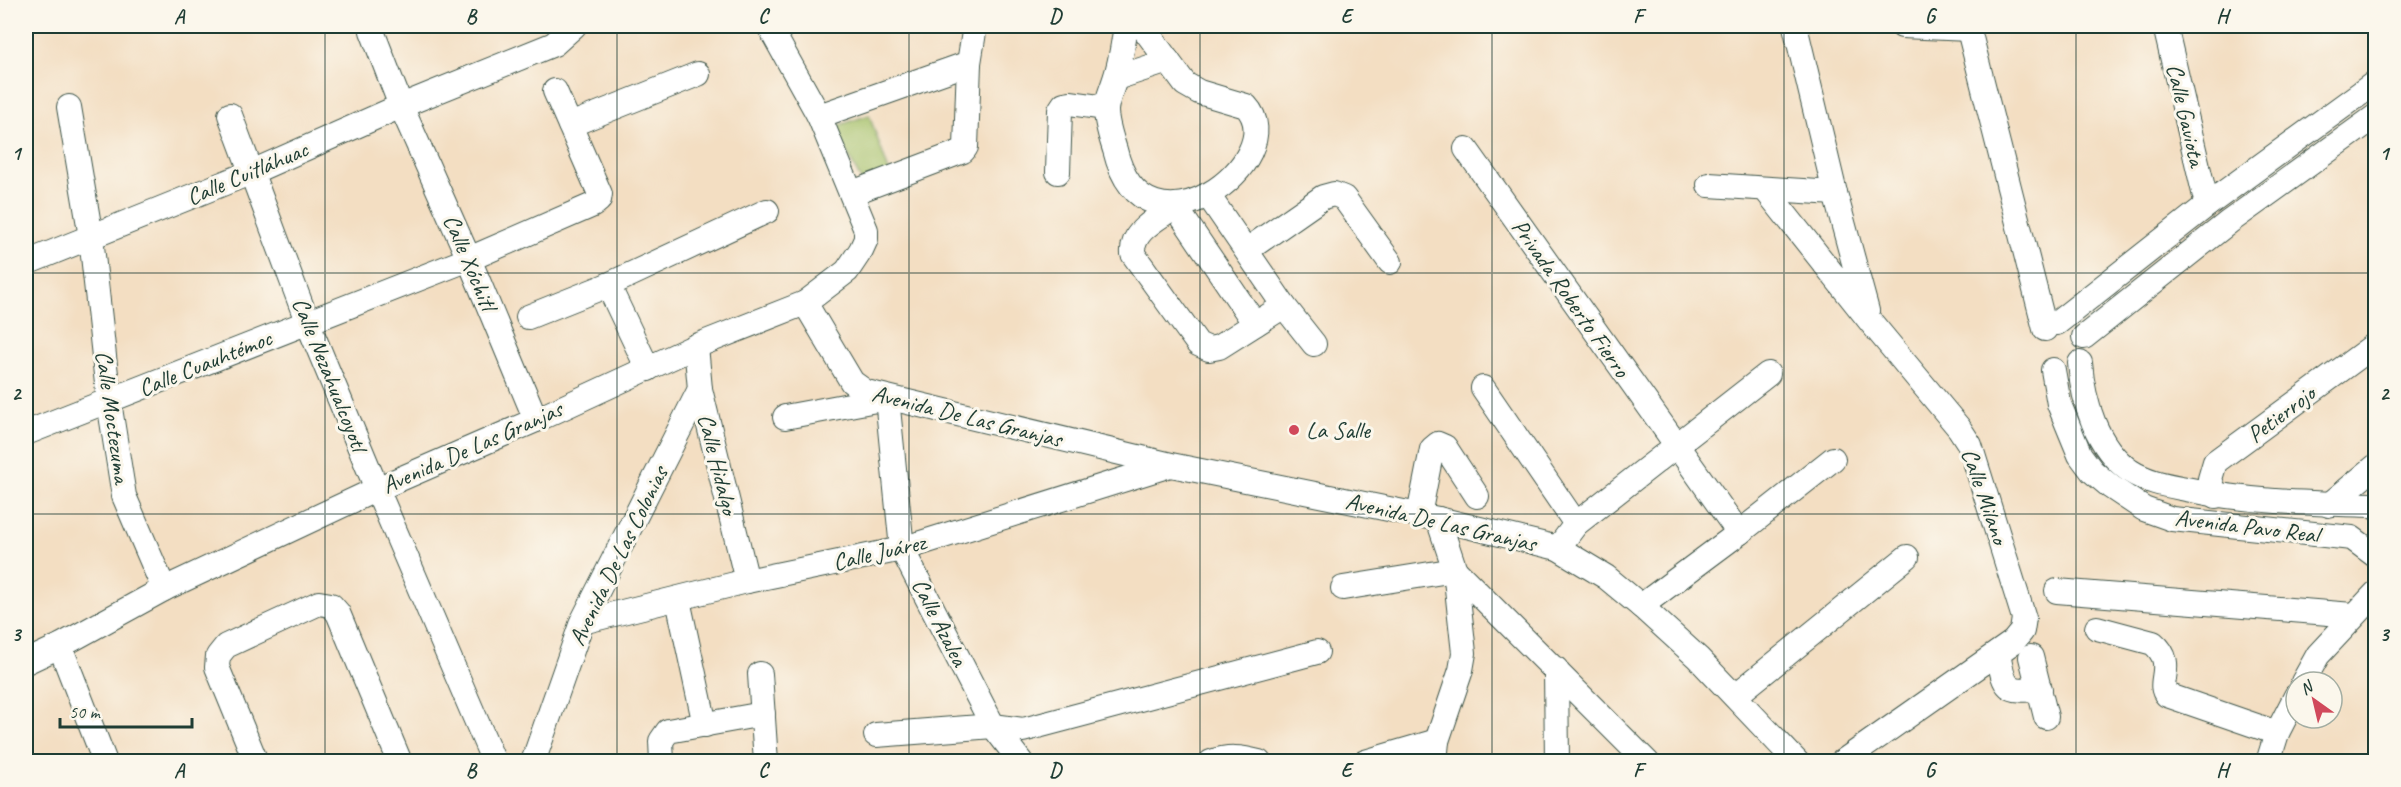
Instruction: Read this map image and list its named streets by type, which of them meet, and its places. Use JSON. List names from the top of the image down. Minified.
{"streets":{"street":["Calle Gaviota","Calle Cuitláhuac","Calle Xóchitl","Privada Roberto Fierro","Calle Cuauhtémoc","Calle Nezahualcoyotl","Petierrojo","Avenida De Las Granjas","Calle Moctezuma","Calle Hidalgo","Calle Milano","Avenida Pavo Real","Calle Juárez","Avenida De Las Colonias","Calle Azalea"]},"crossings":[["Calle Cuitláhuac","Calle Xóchitl"],["Calle Cuitláhuac","Calle Nezahualcoyotl"],["Calle Cuitláhuac","Calle Moctezuma"],["Calle Xóchitl","Calle Cuauhtémoc"],["Calle Xóchitl","Avenida De Las Granjas"],["Calle Cuauhtémoc","Calle Nezahualcoyotl"],["Calle Cuauhtémoc","Calle Moctezuma"],["Calle Nezahualcoyotl","Avenida De Las Granjas"],["Petierrojo","Avenida Pavo Real"],["Avenida De Las Granjas","Calle Moctezuma"],["Avenida De Las Granjas","Calle Hidalgo"],["Avenida De Las Granjas","Calle Juárez"],["Avenida De Las Granjas","Calle Azalea"],["Calle Hidalgo","Calle Juárez"],["Calle Hidalgo","Avenida De Las Colonias"],["Calle Juárez","Avenida De Las Colonias"],["Calle Juárez","Calle Azalea"]],"places":["La Salle"],"scale_bar":"50 m","north":"top left","grid":{"columns":["A","B","C","D","E","F","G","H"],"rows":["1","2","3"]}}
